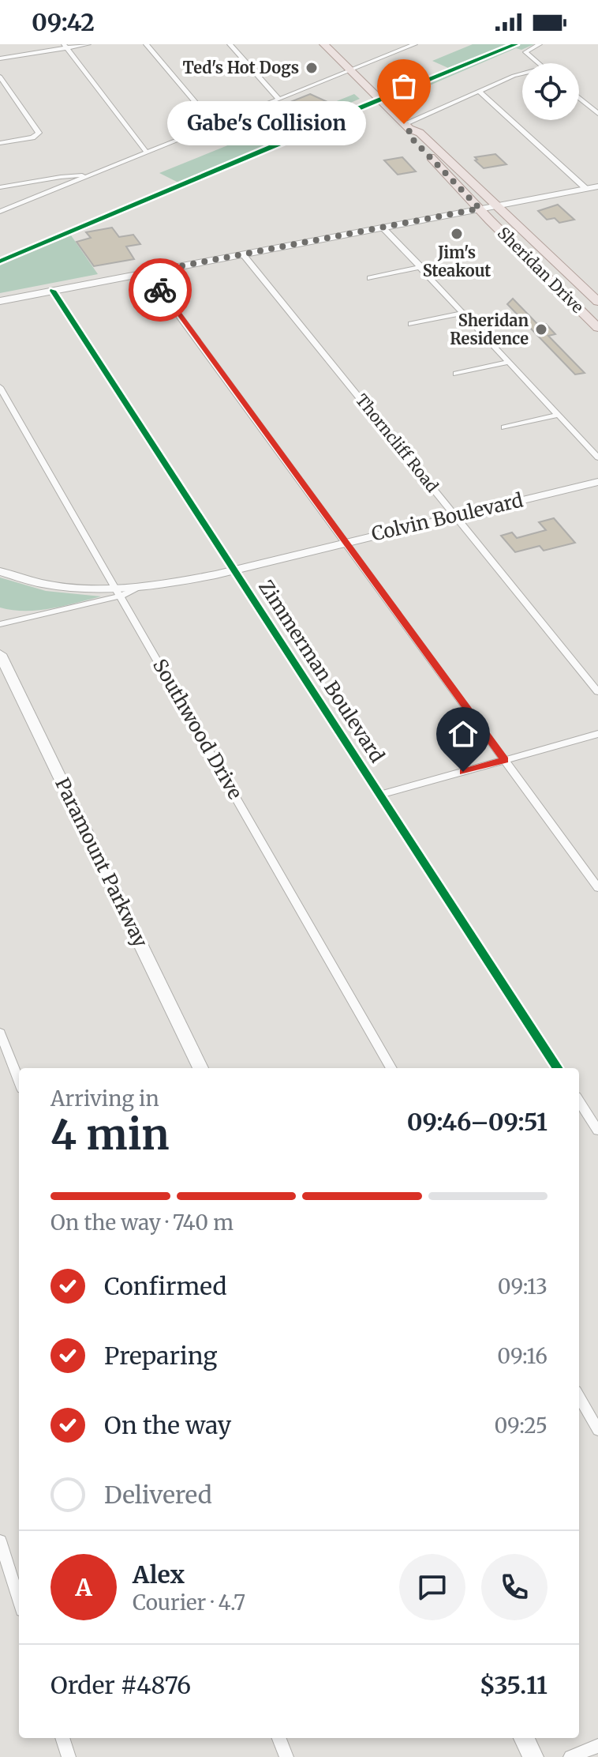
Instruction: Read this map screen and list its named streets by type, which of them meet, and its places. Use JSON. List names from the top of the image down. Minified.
{"streets":{"main road":["Sheridan Drive"],"street":["Thorncliff Road","Colvin Boulevard","Zimmerman Boulevard","Southwood Drive","Paramount Parkway"]},"crossings":[["Thorncliff Road","Colvin Boulevard"],["Colvin Boulevard","Zimmerman Boulevard"],["Colvin Boulevard","Southwood Drive"]],"places":["Ted's Hot Dogs","Gabe's Collision","Jim's Steakout","Sheridan Residence"],"page":{"status":"09:42","bubble":"Gabe's Collision","heading":["4 min","Arriving in","09:46–09:51"],"panel":["Alex","Courier · 4.7","Order #4876","$35.11"],"bar":"On the way · 740 m","list":[["Confirmed","09:13"],["Preparing","09:16"],["On the way","09:25"],"Delivered"],"round":"A"}}
